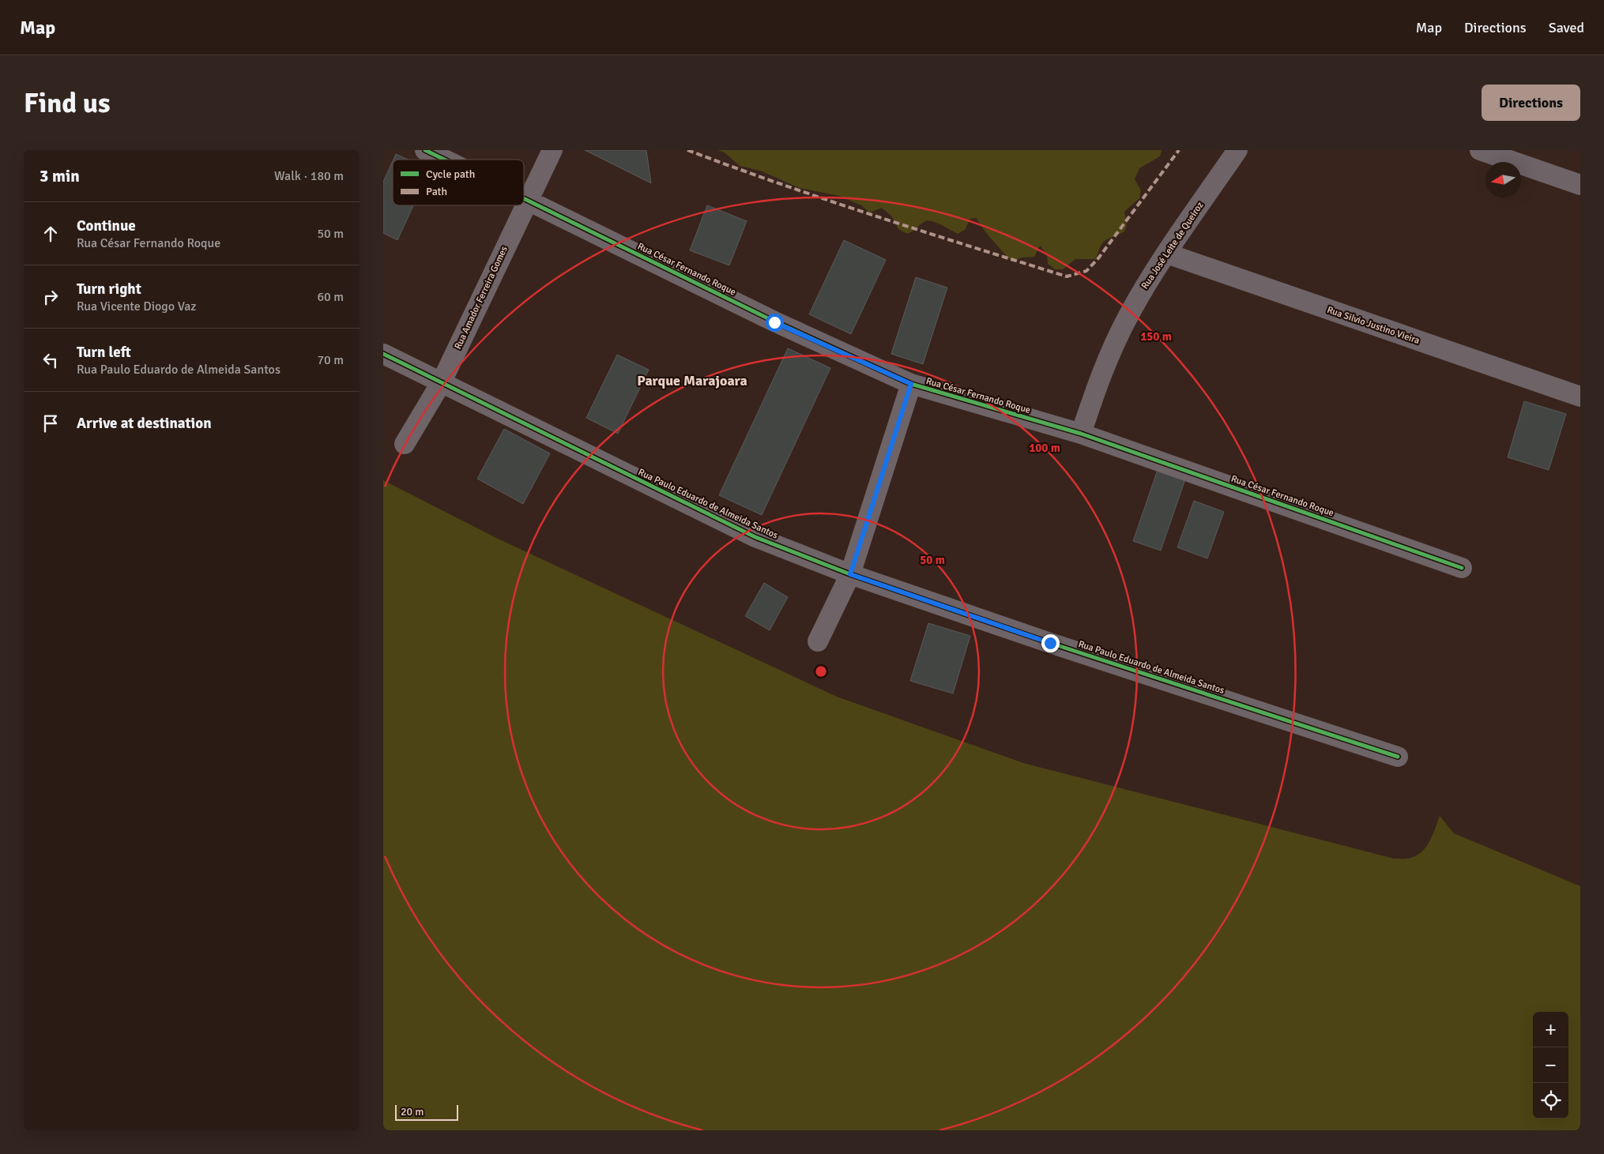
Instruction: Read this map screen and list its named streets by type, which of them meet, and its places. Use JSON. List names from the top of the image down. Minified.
{"streets":{"street":["Rua José Leite de Queiroz","Rua César Fernando Roque","Rua Amador Ferreira Gomes","Rua Silvio Justino Vieira","Rua Paulo Eduardo de Almeida Santos"]},"crossings":[["Rua José Leite de Queiroz","Rua César Fernando Roque"],["Rua José Leite de Queiroz","Rua Silvio Justino Vieira"],["Rua César Fernando Roque","Rua Amador Ferreira Gomes"],["Rua Amador Ferreira Gomes","Rua Paulo Eduardo de Almeida Santos"]],"districts":["Parque Marajoara"],"legend":["Cycle path","Path"],"scale_bar":"20 m","north":"left","page":{"header":"Map","nav":["Map","Directions","Saved"],"buttons":"Directions","title":"Find us","heading":["3 min","Walk · 180 m"],"list":[["Continue","Rua César Fernando Roque","50 m"],["Turn right","Rua Vicente Diogo Vaz","60 m"],["Turn left","Rua Paulo Eduardo de Almeida Santos","70 m"],"Arrive at destination"],"map_buttons":["+","−"],"scale":"20 m"},"rings":["150 m","100 m","50 m"]}
